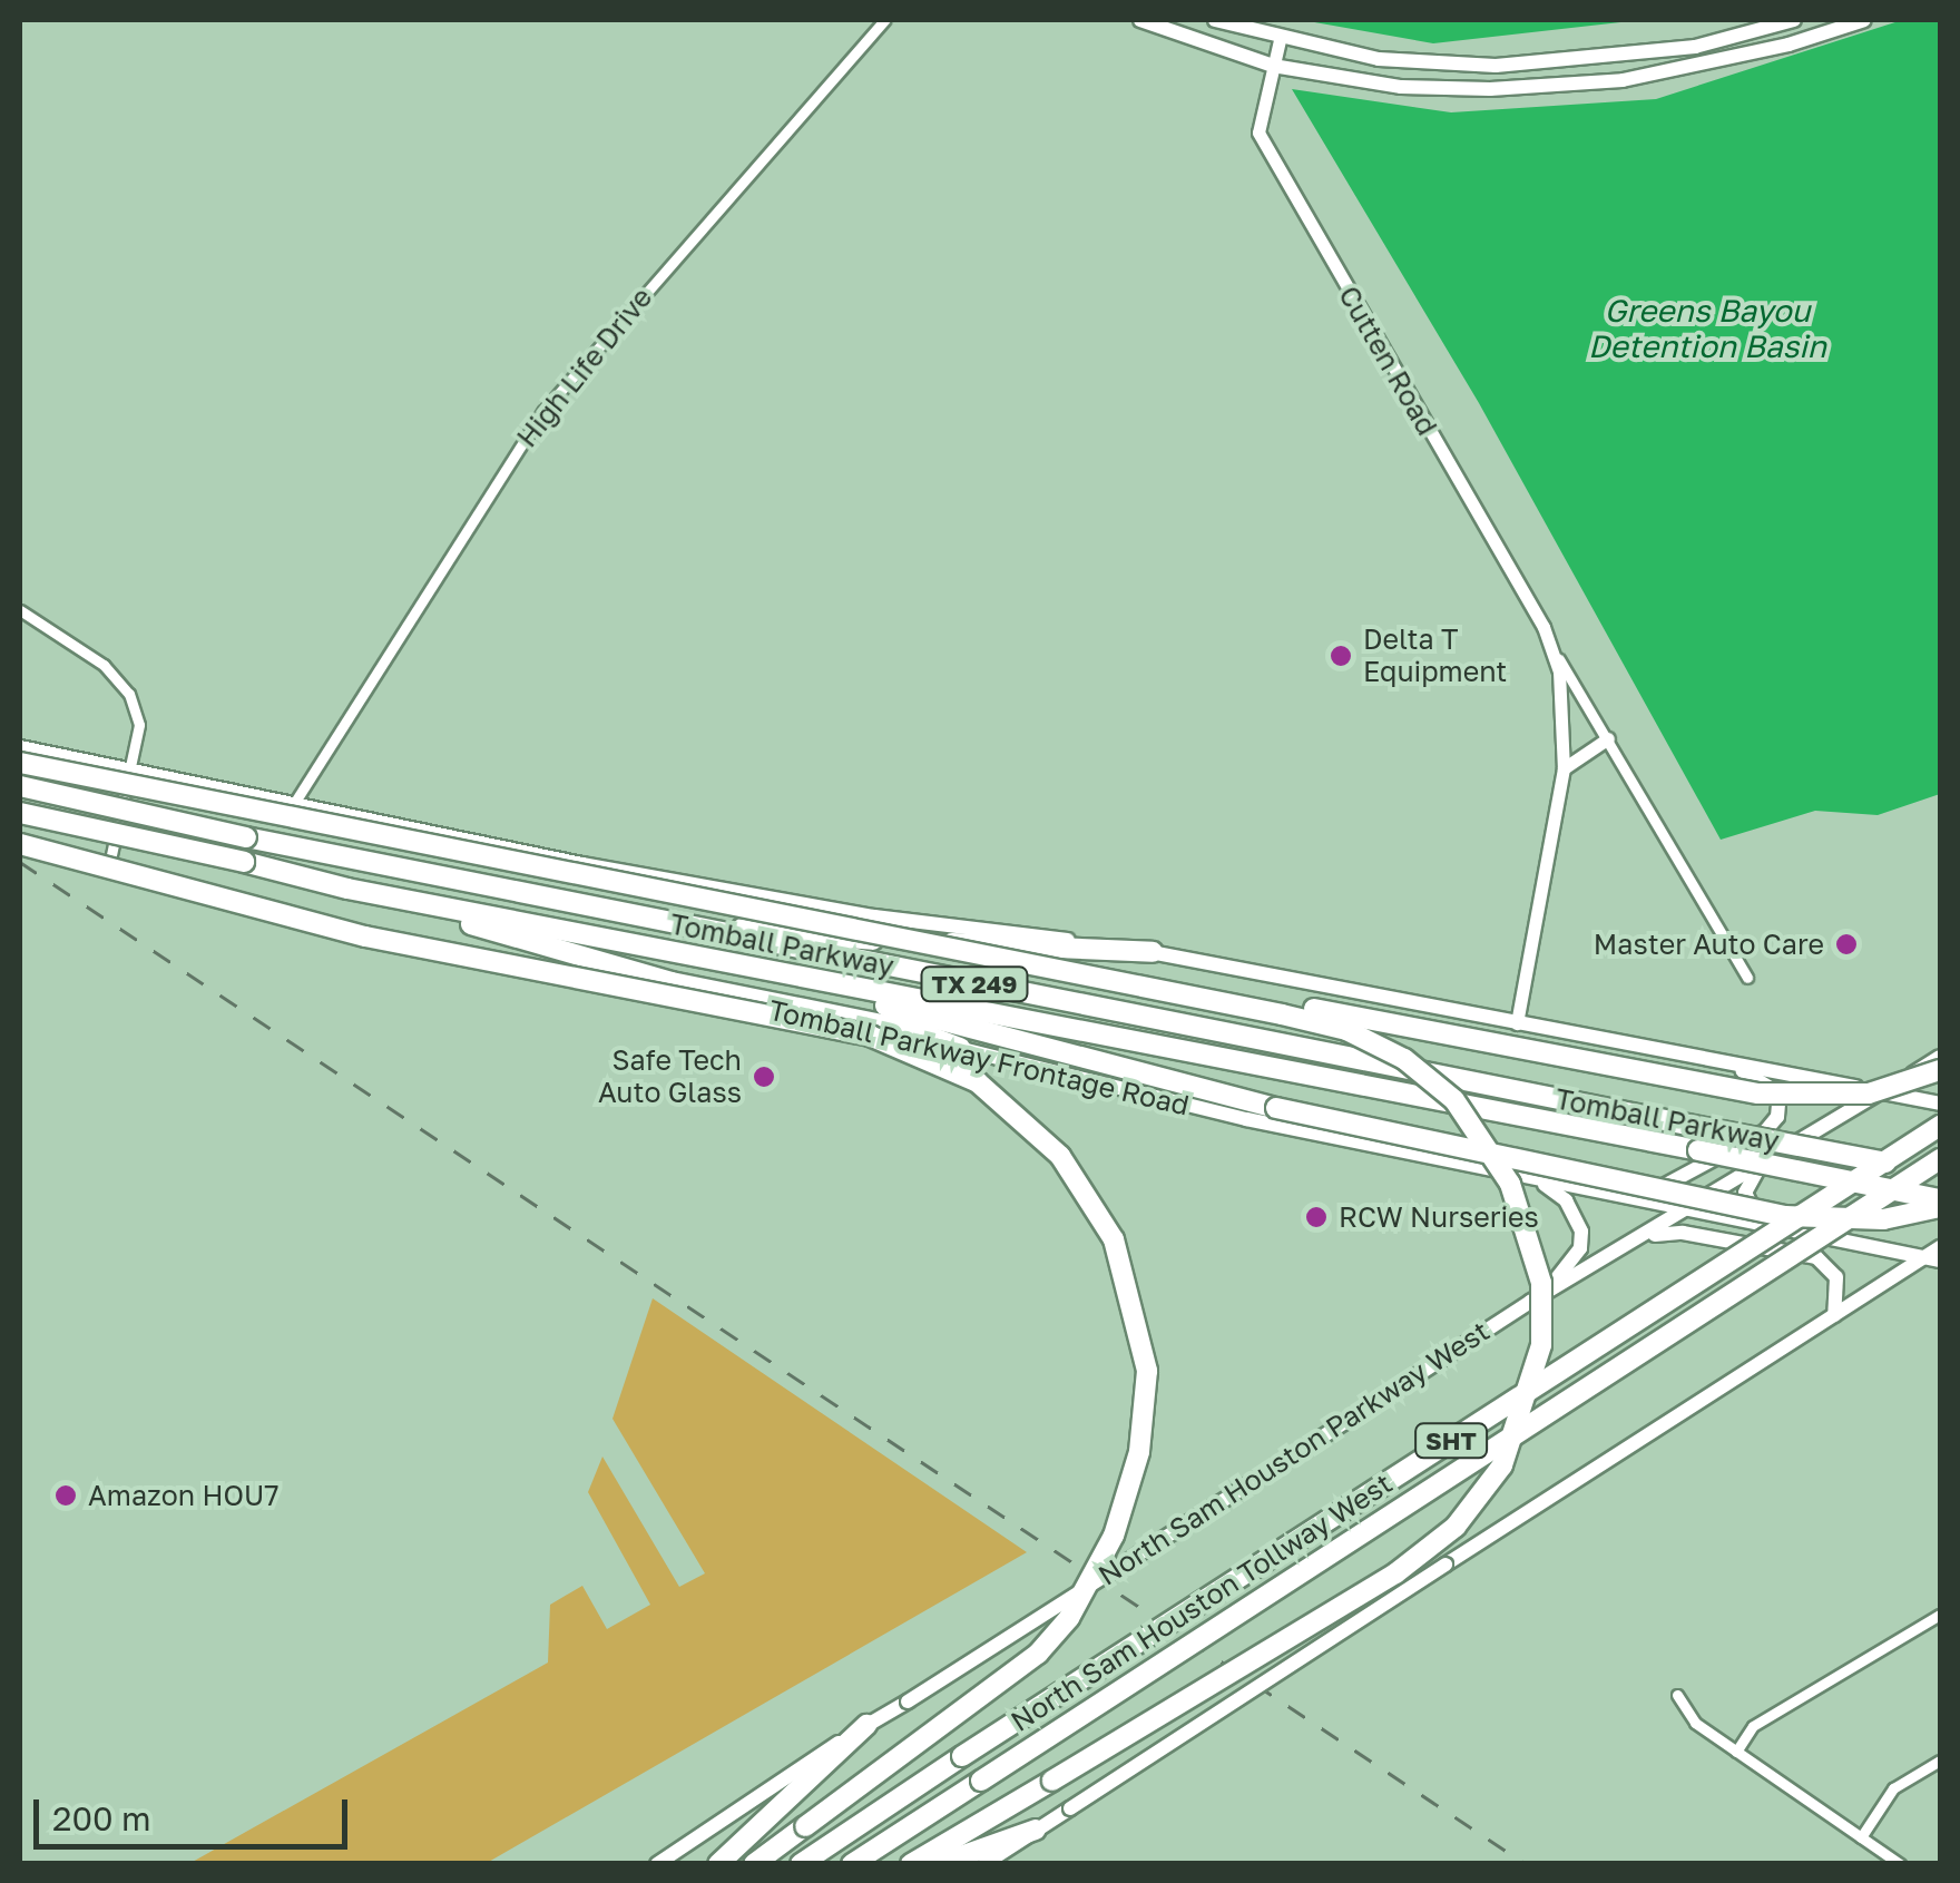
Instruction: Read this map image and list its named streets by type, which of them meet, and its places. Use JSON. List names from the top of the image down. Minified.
{"streets":{"highway":["Tomball Parkway","TX 249","SHT","North Sam Houston Tollway West"],"main road":["Tomball Parkway Frontage Road","North Sam Houston Parkway West"],"street":["Cutten Road","High Life Drive"]},"crossings":[["Tomball Parkway Frontage Road","North Sam Houston Parkway West"]],"water":["Greens Bayou Detention Basin"],"places":["Delta T Equipment","Master Auto Care","Safe Tech Auto Glass","RCW Nurseries","Amazon HOU7"],"scale_bar":"200 m"}
